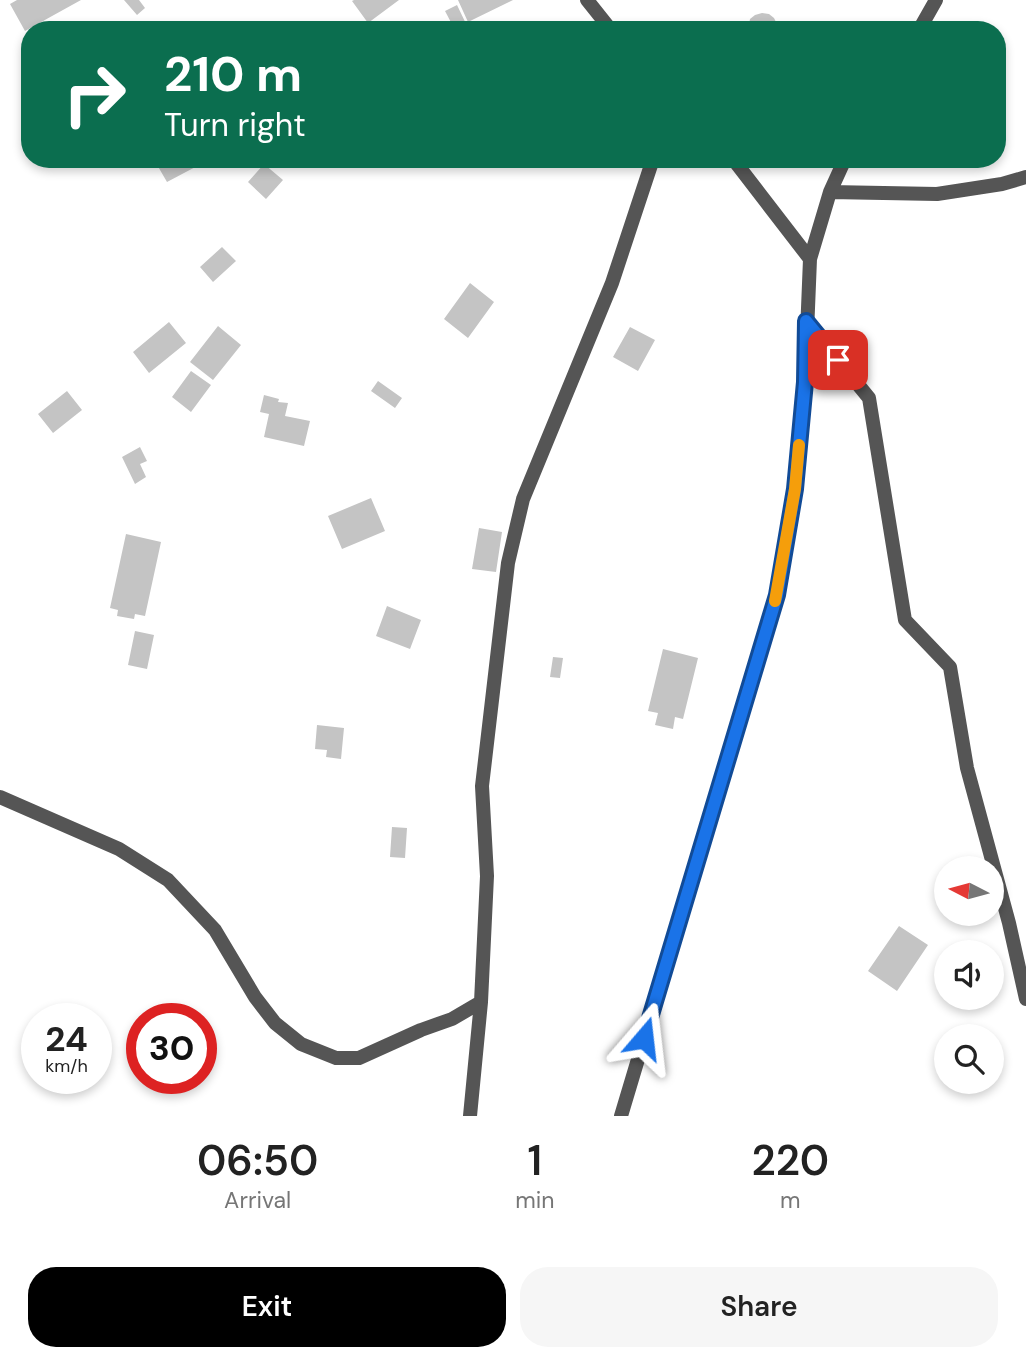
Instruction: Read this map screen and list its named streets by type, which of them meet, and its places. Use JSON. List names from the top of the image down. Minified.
{"north":"left","page":{"turn":["210 m","Turn right"],"speed":"24 km/h","limit":"30","eta":["06:50","Arrival","1","min","220","m"],"buttons":["Exit","Share"]}}
